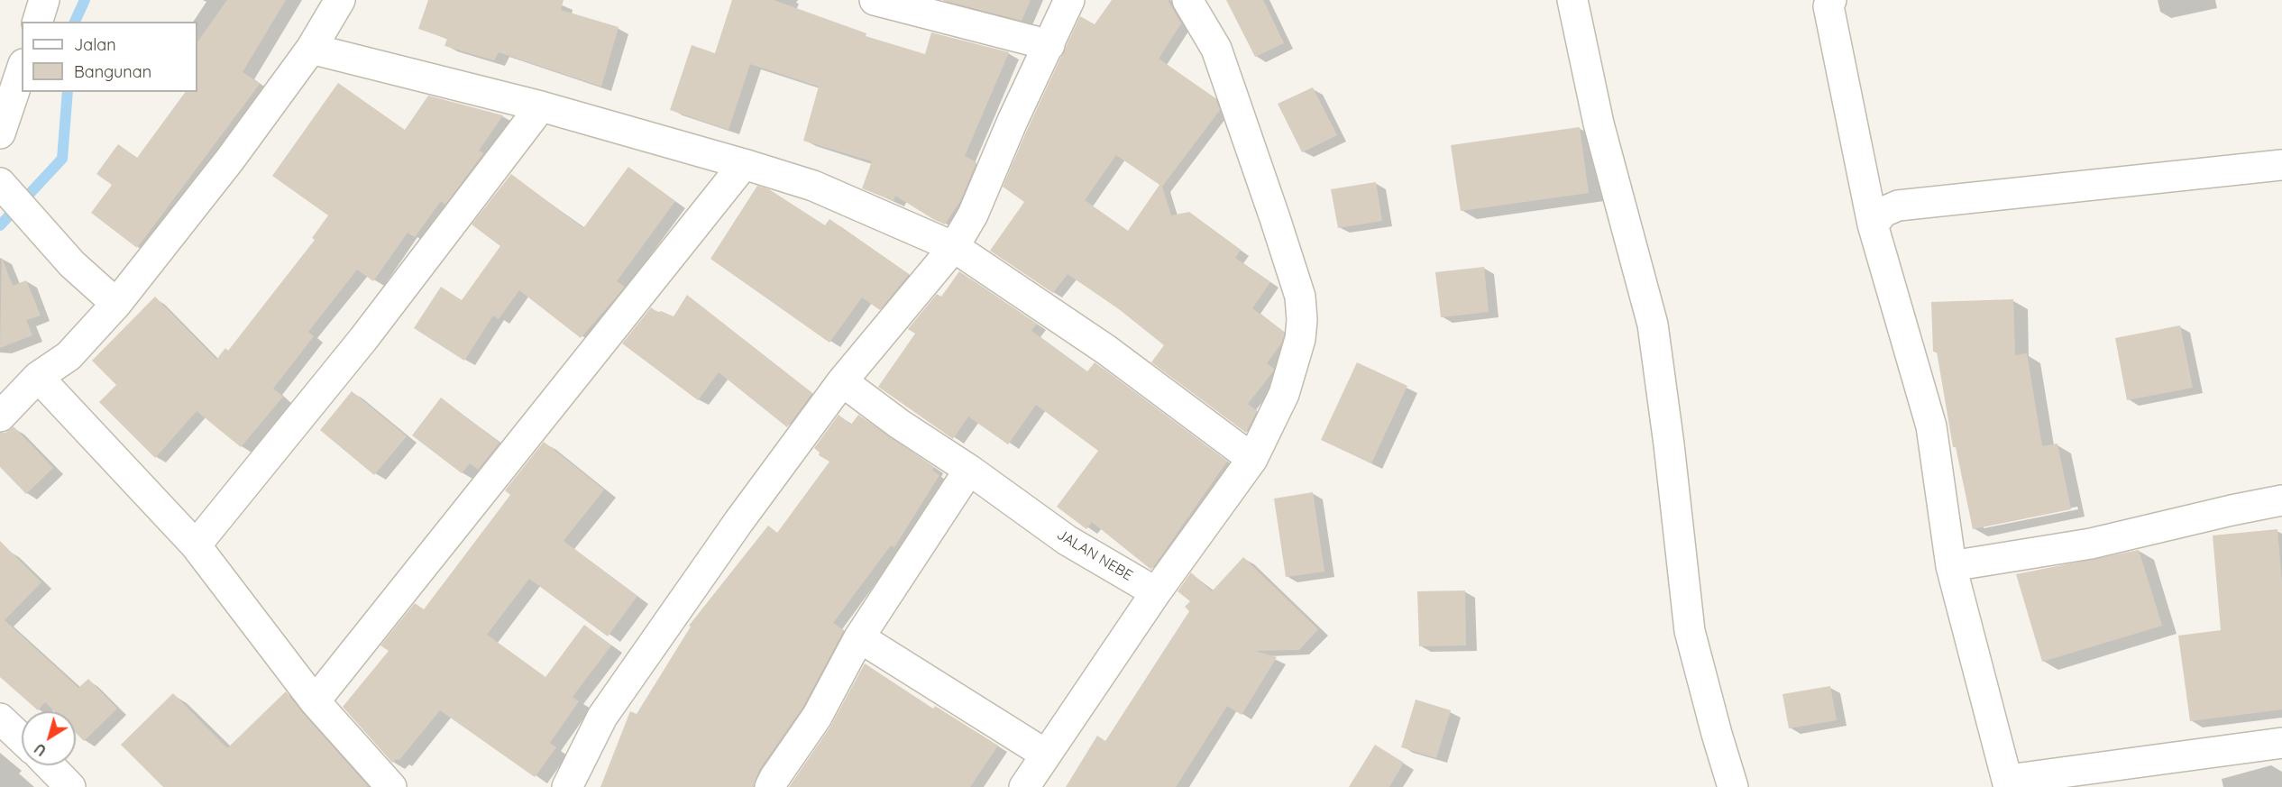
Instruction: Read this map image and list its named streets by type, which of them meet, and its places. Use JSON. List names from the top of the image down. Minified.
{"streets":{"street":["JALAN NEBE"]},"legend":["Jalan","Bangunan"],"north":"bottom left"}
